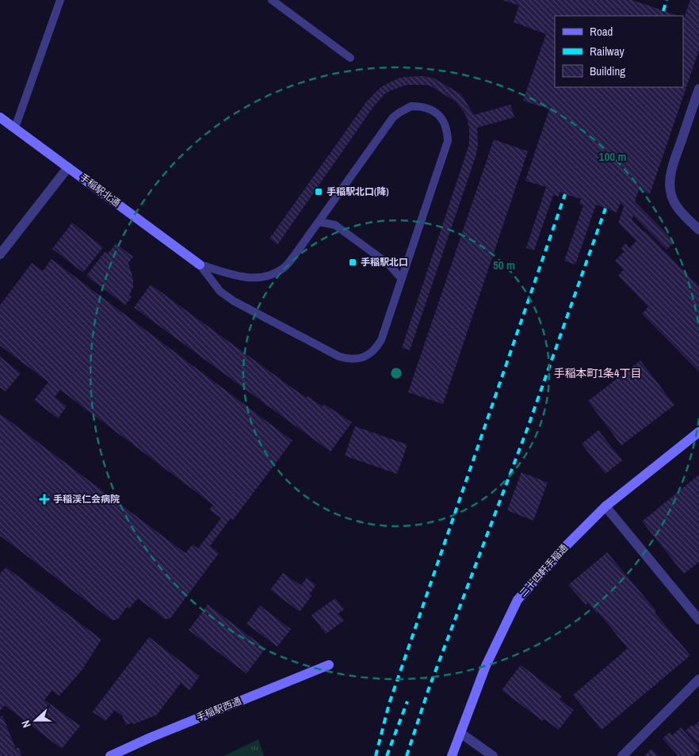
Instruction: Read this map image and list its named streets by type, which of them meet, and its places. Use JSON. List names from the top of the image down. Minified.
{"streets":{"street":["手稲駅北通","二十四軒手稲通","手稲駅西通"]},"districts":["手稲本町1条4丁目"],"places":{"transit":["手稲駅北口(降)","手稲駅北口"],"health":["手稲渓仁会病院"]},"legend":["Road","Railway","Building"],"north":"left","rings":["100 m","50 m"]}
